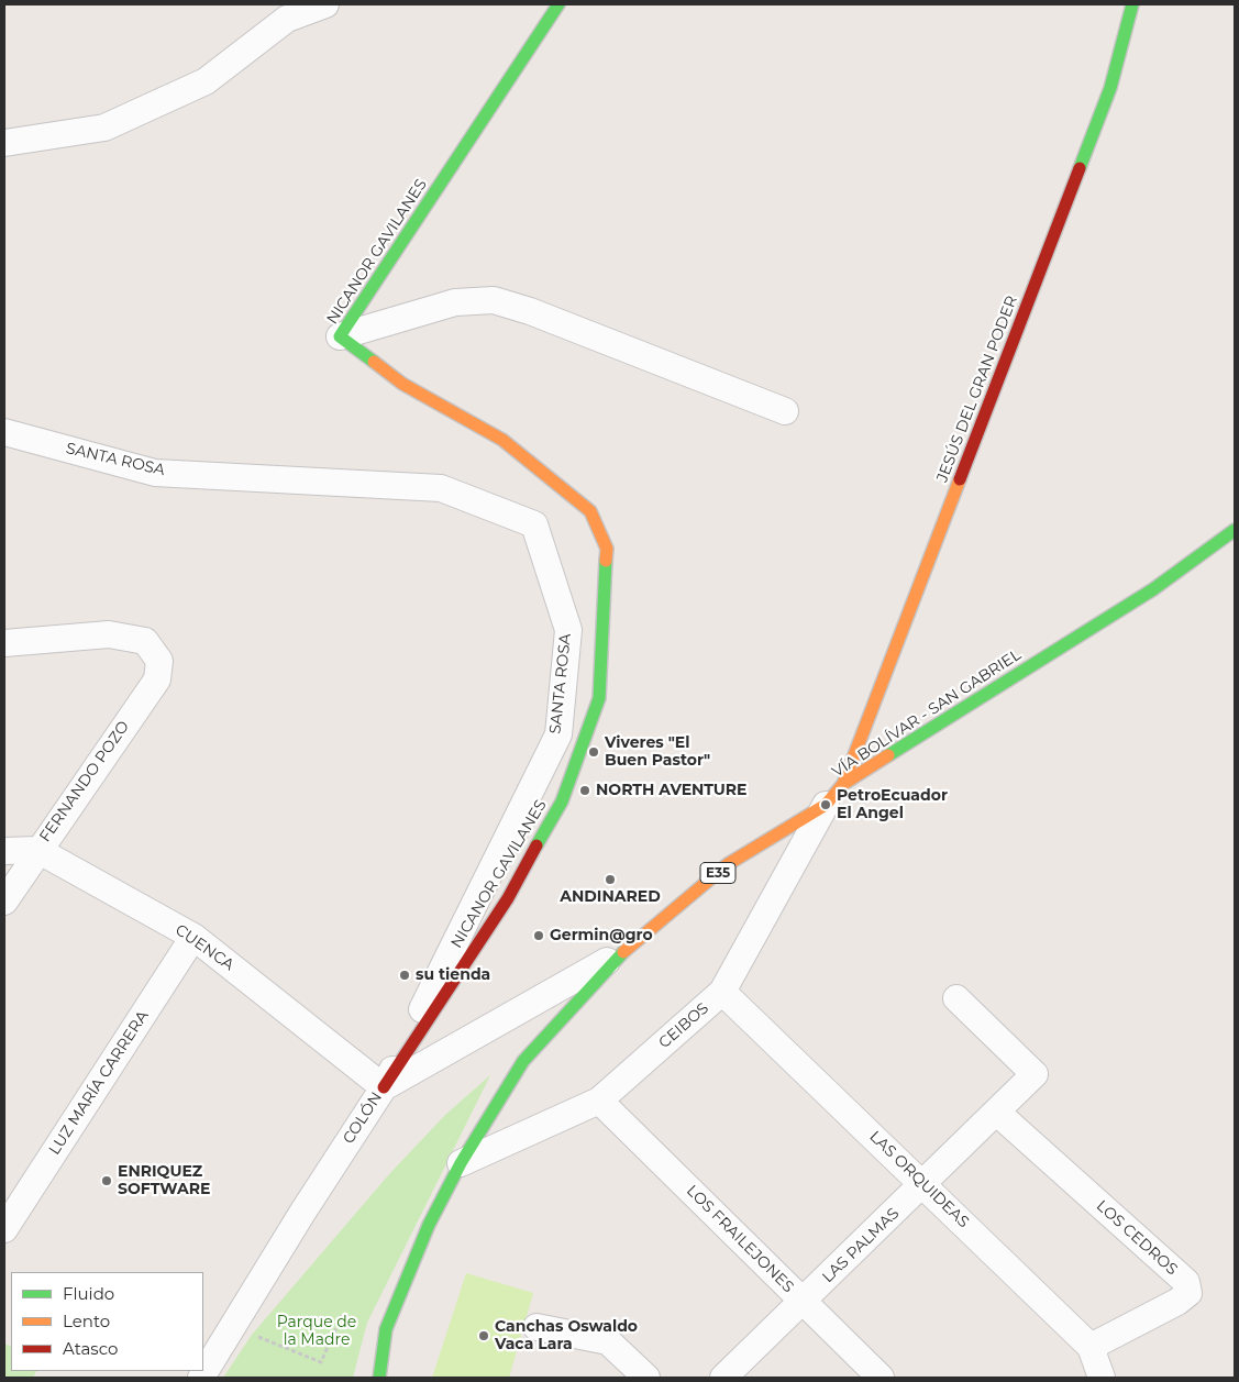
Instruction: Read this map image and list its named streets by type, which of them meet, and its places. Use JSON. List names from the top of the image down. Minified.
{"streets":{"main road":["NICANOR GAVILANES","JESÚS DEL GRAN PODER","VÍA BOLÍVAR - SAN GABRIEL","E35"],"street":["SANTA ROSA","FERNANDO POZO","CUENCA","CEIBOS","LUZ MARÍA CARRERA","COLÓN","LAS ORQUIDEAS","LOS CEDROS","LOS FRAILEJONES","LAS PALMAS"]},"crossings":[["NICANOR GAVILANES","SANTA ROSA"],["NICANOR GAVILANES","CUENCA"],["NICANOR GAVILANES","COLÓN"],["JESÚS DEL GRAN PODER","VÍA BOLÍVAR - SAN GABRIEL"],["SANTA ROSA","CUENCA"],["SANTA ROSA","COLÓN"],["VÍA BOLÍVAR - SAN GABRIEL","CEIBOS"],["VÍA BOLÍVAR - SAN GABRIEL","COLÓN"],["FERNANDO POZO","CUENCA"],["CUENCA","LUZ MARÍA CARRERA"],["CUENCA","COLÓN"],["CEIBOS","LAS ORQUIDEAS"],["CEIBOS","LOS FRAILEJONES"],["LAS ORQUIDEAS","LOS CEDROS"],["LAS ORQUIDEAS","LAS PALMAS"],["LOS CEDROS","LAS PALMAS"],["LOS FRAILEJONES","LAS PALMAS"]],"parks":["Parque de la Madre"],"places":["Viveres \"El Buen Pastor\"","NORTH AVENTURE","PetroEcuador El Angel","ANDINARED","Germin@gro","su tienda","ENRIQUEZ SOFTWARE","Canchas Oswaldo Vaca Lara"],"legend":["Fluido","Lento","Atasco"]}
